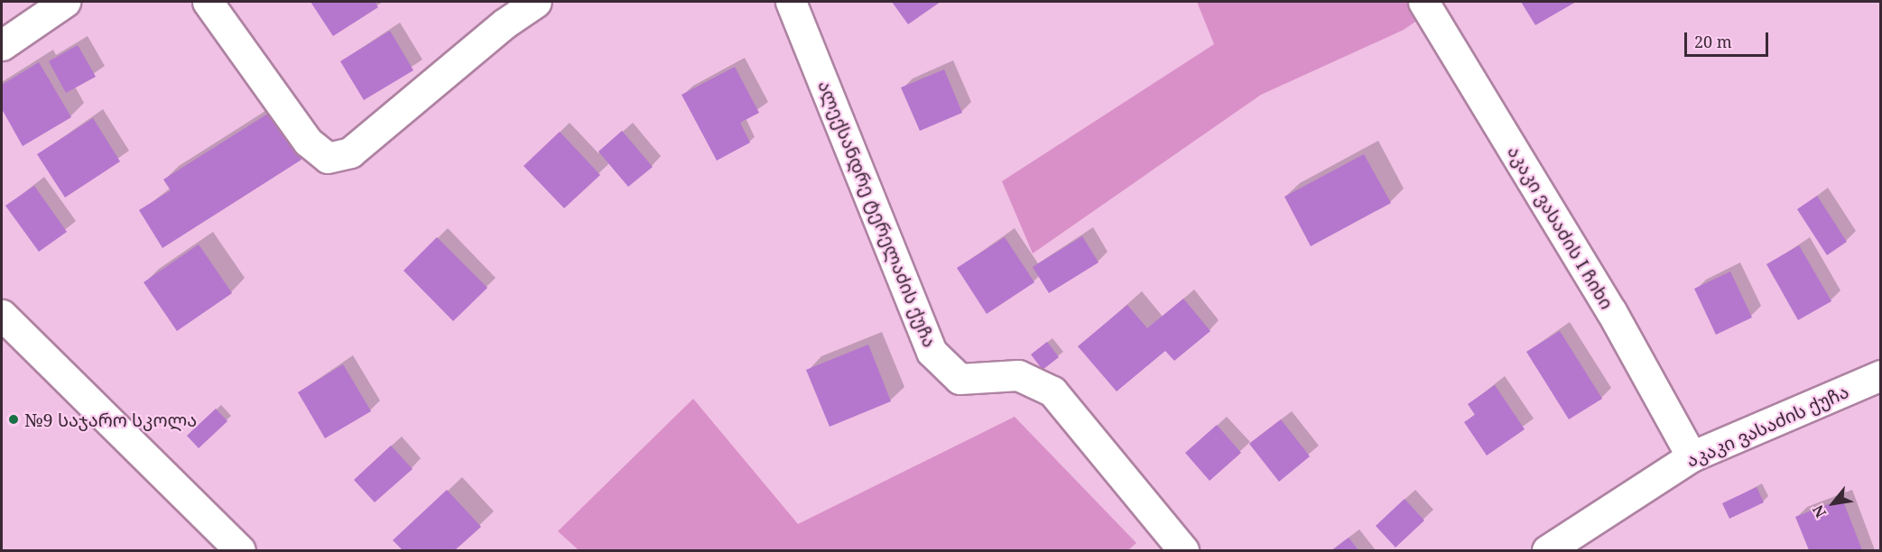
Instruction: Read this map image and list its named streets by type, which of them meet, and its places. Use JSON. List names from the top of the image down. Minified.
{"streets":{"street":["ალექსანდრე ტერელაძის ქუჩა","აკაკი ვასაძის I ჩიხი","აკაკი ვასაძის ქუჩა"]},"crossings":[["აკაკი ვასაძის I ჩიხი","აკაკი ვასაძის ქუჩა"]],"places":["№9 საჯარო სკოლა"],"scale_bar":"20 m","north":"bottom left"}
